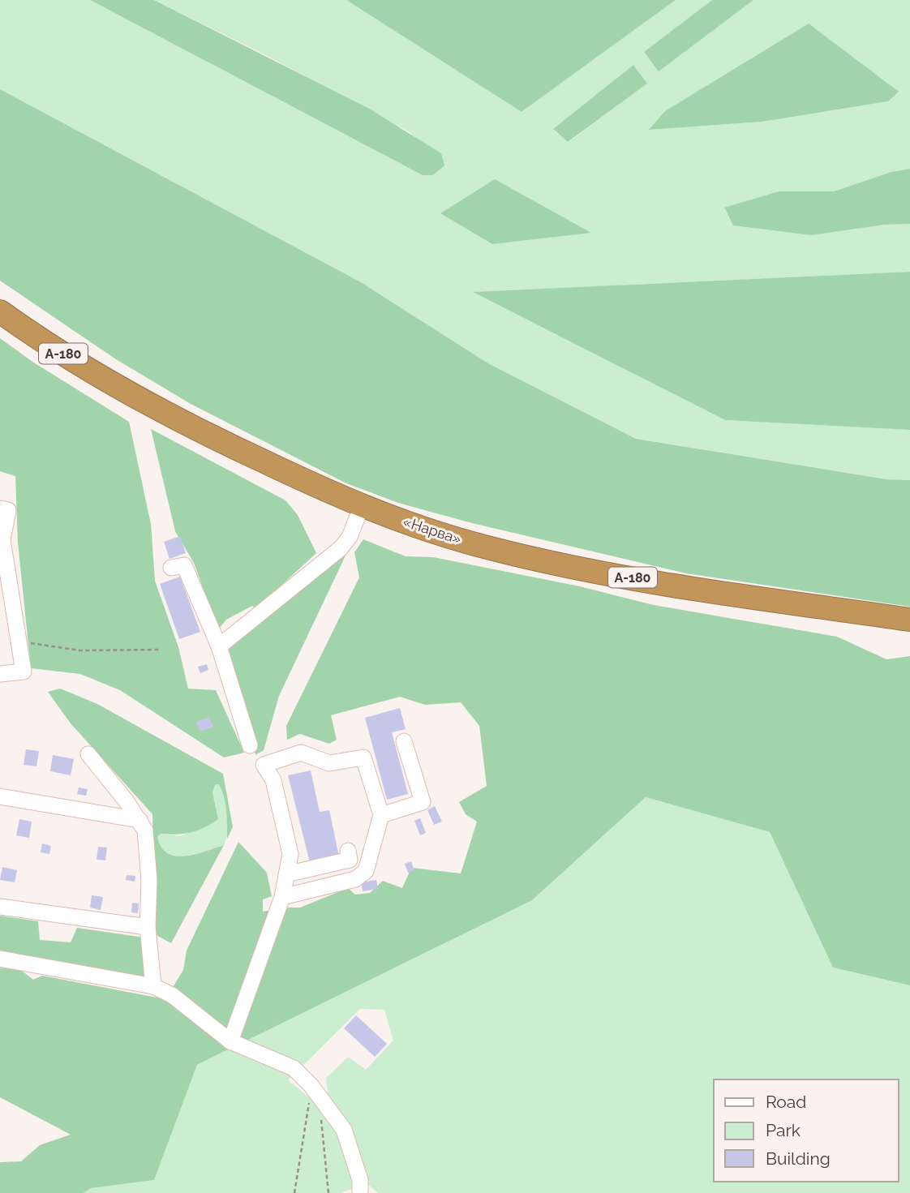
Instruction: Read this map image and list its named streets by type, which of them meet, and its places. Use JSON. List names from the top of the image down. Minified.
{"streets":{"highway":["А-180","«Нарва»"]},"legend":["Road","Park","Building"]}
